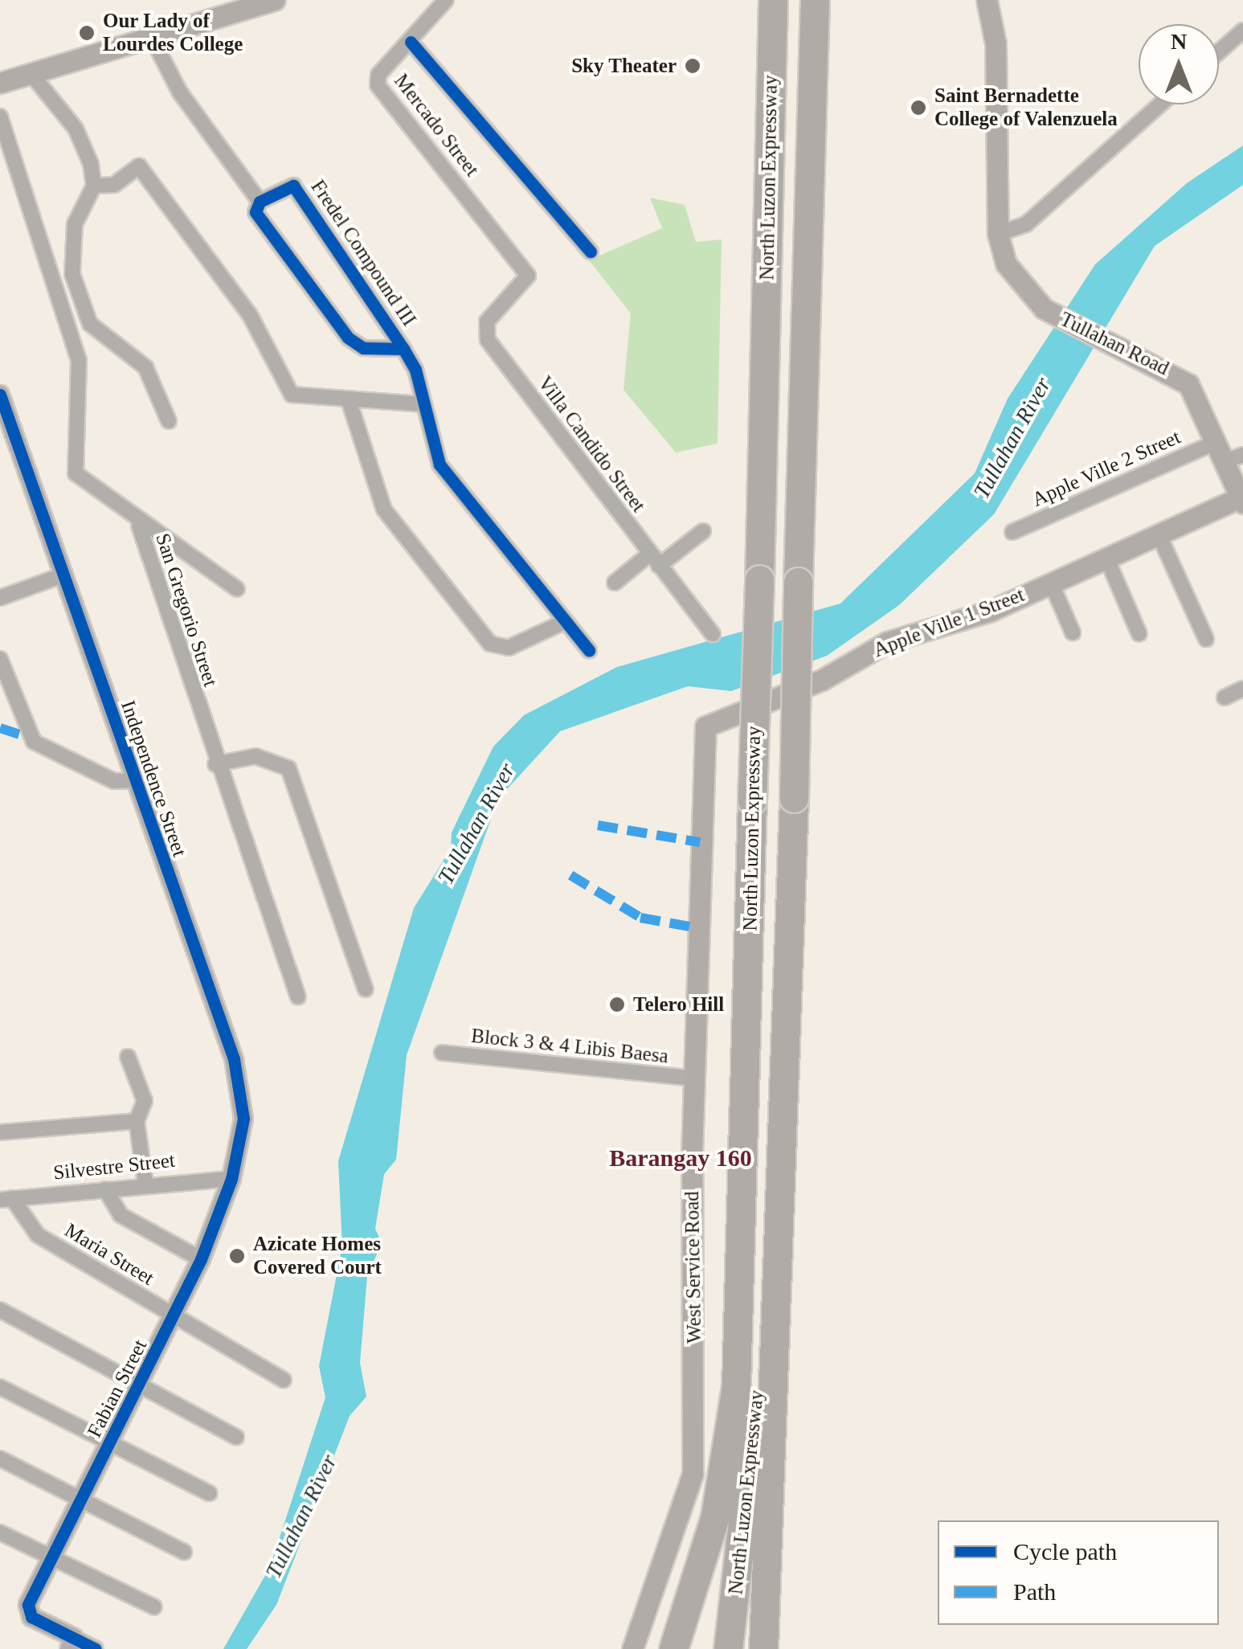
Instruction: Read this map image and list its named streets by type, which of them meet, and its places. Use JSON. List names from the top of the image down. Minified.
{"streets":{"highway":["North Luzon Expressway"],"main road":["Tullahan Road","Apple Ville 1 Street","West Service Road"],"street":["Mercado Street","Fredel Compound III","Villa Candido Street","Apple Ville 2 Street","San Gregorio Street","Independence Street","Block 3 & 4 Libis Baesa","Silvestre Street","Maria Street","Fabian Street"]},"crossings":[["Mercado Street","Villa Candido Street"],["Tullahan Road","Apple Ville 2 Street"],["Tullahan Road","Apple Ville 1 Street"],["Apple Ville 1 Street","West Service Road"],["Independence Street","Silvestre Street"],["Independence Street","Fabian Street"],["Block 3 & 4 Libis Baesa","West Service Road"],["Silvestre Street","Maria Street"],["Silvestre Street","Fabian Street"],["Maria Street","Fabian Street"]],"districts":["Barangay 160"],"water":["Tullahan River"],"places":["Our Lady of Lourdes College","Sky Theater","Saint Bernadette College of Valenzuela","Telero Hill","Azicate Homes Covered Court"],"legend":["Cycle path","Path"],"north":"top"}
